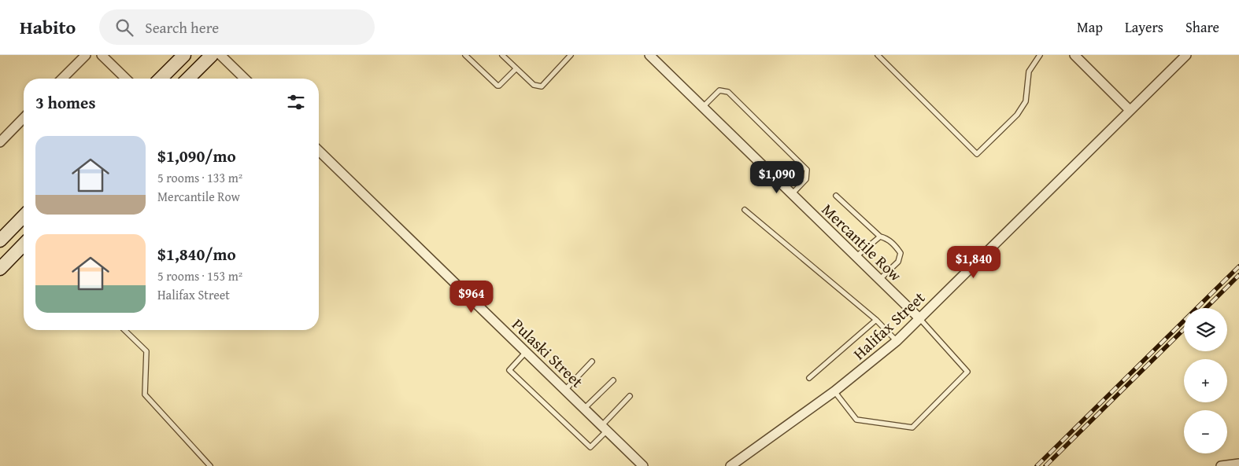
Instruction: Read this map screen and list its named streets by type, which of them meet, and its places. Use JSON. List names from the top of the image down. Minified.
{"streets":{"street":["Mercantile Row","Halifax Street","Pulaski Street"]},"crossings":[["Mercantile Row","Halifax Street"]],"page":{"header":"Habito","search":"Search here","nav":["Map","Layers","Share"],"heading":"3 homes","list":[{"name":"$1,090/mo","note":"5 rooms · 133 m² · Mercantile Row"},{"name":"$1,840/mo","note":"5 rooms · 153 m² · Halifax Street"}],"price":["$1,090","$1,840","$964"],"map_buttons":["+","−"]}}
